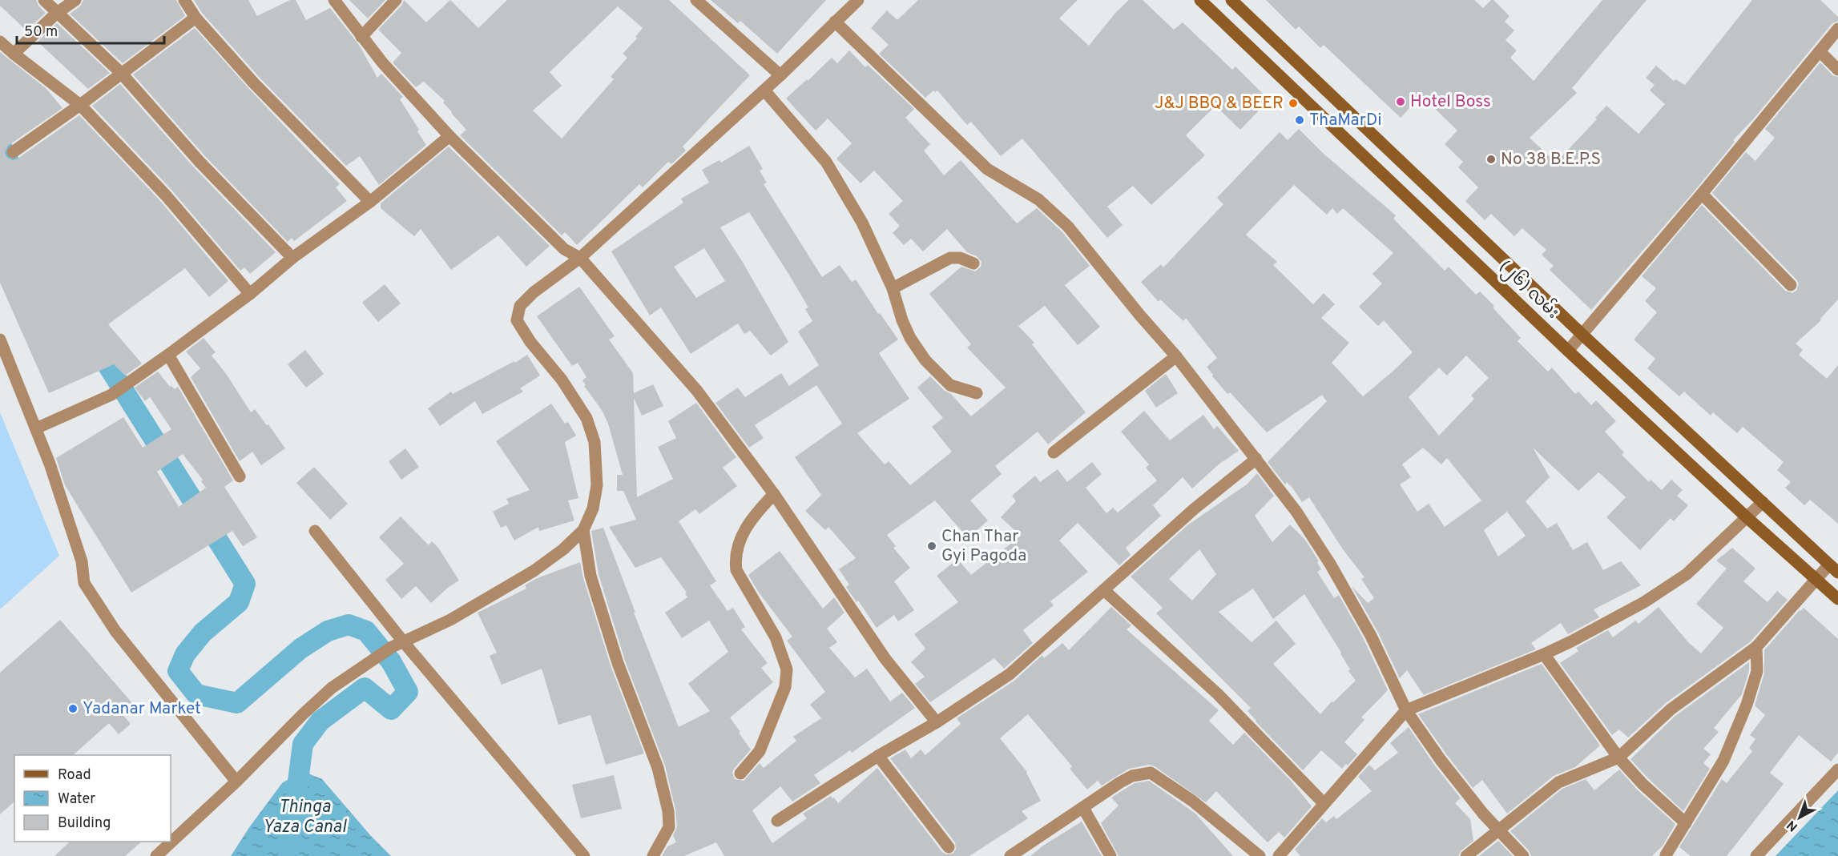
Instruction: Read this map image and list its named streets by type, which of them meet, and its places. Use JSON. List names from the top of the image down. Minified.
{"streets":{"main road":["(၂၆) လမ်း"]},"water":["Thinga Yaza Canal"],"places":["Hotel Boss","J&J BBQ & BEER","ThaMarDi","No 38 B.E.P.S","Chan Thar Gyi Pagoda","Yadanar Market"],"legend":["Road","Water","Building"],"scale_bar":"50 m","north":"bottom left"}
